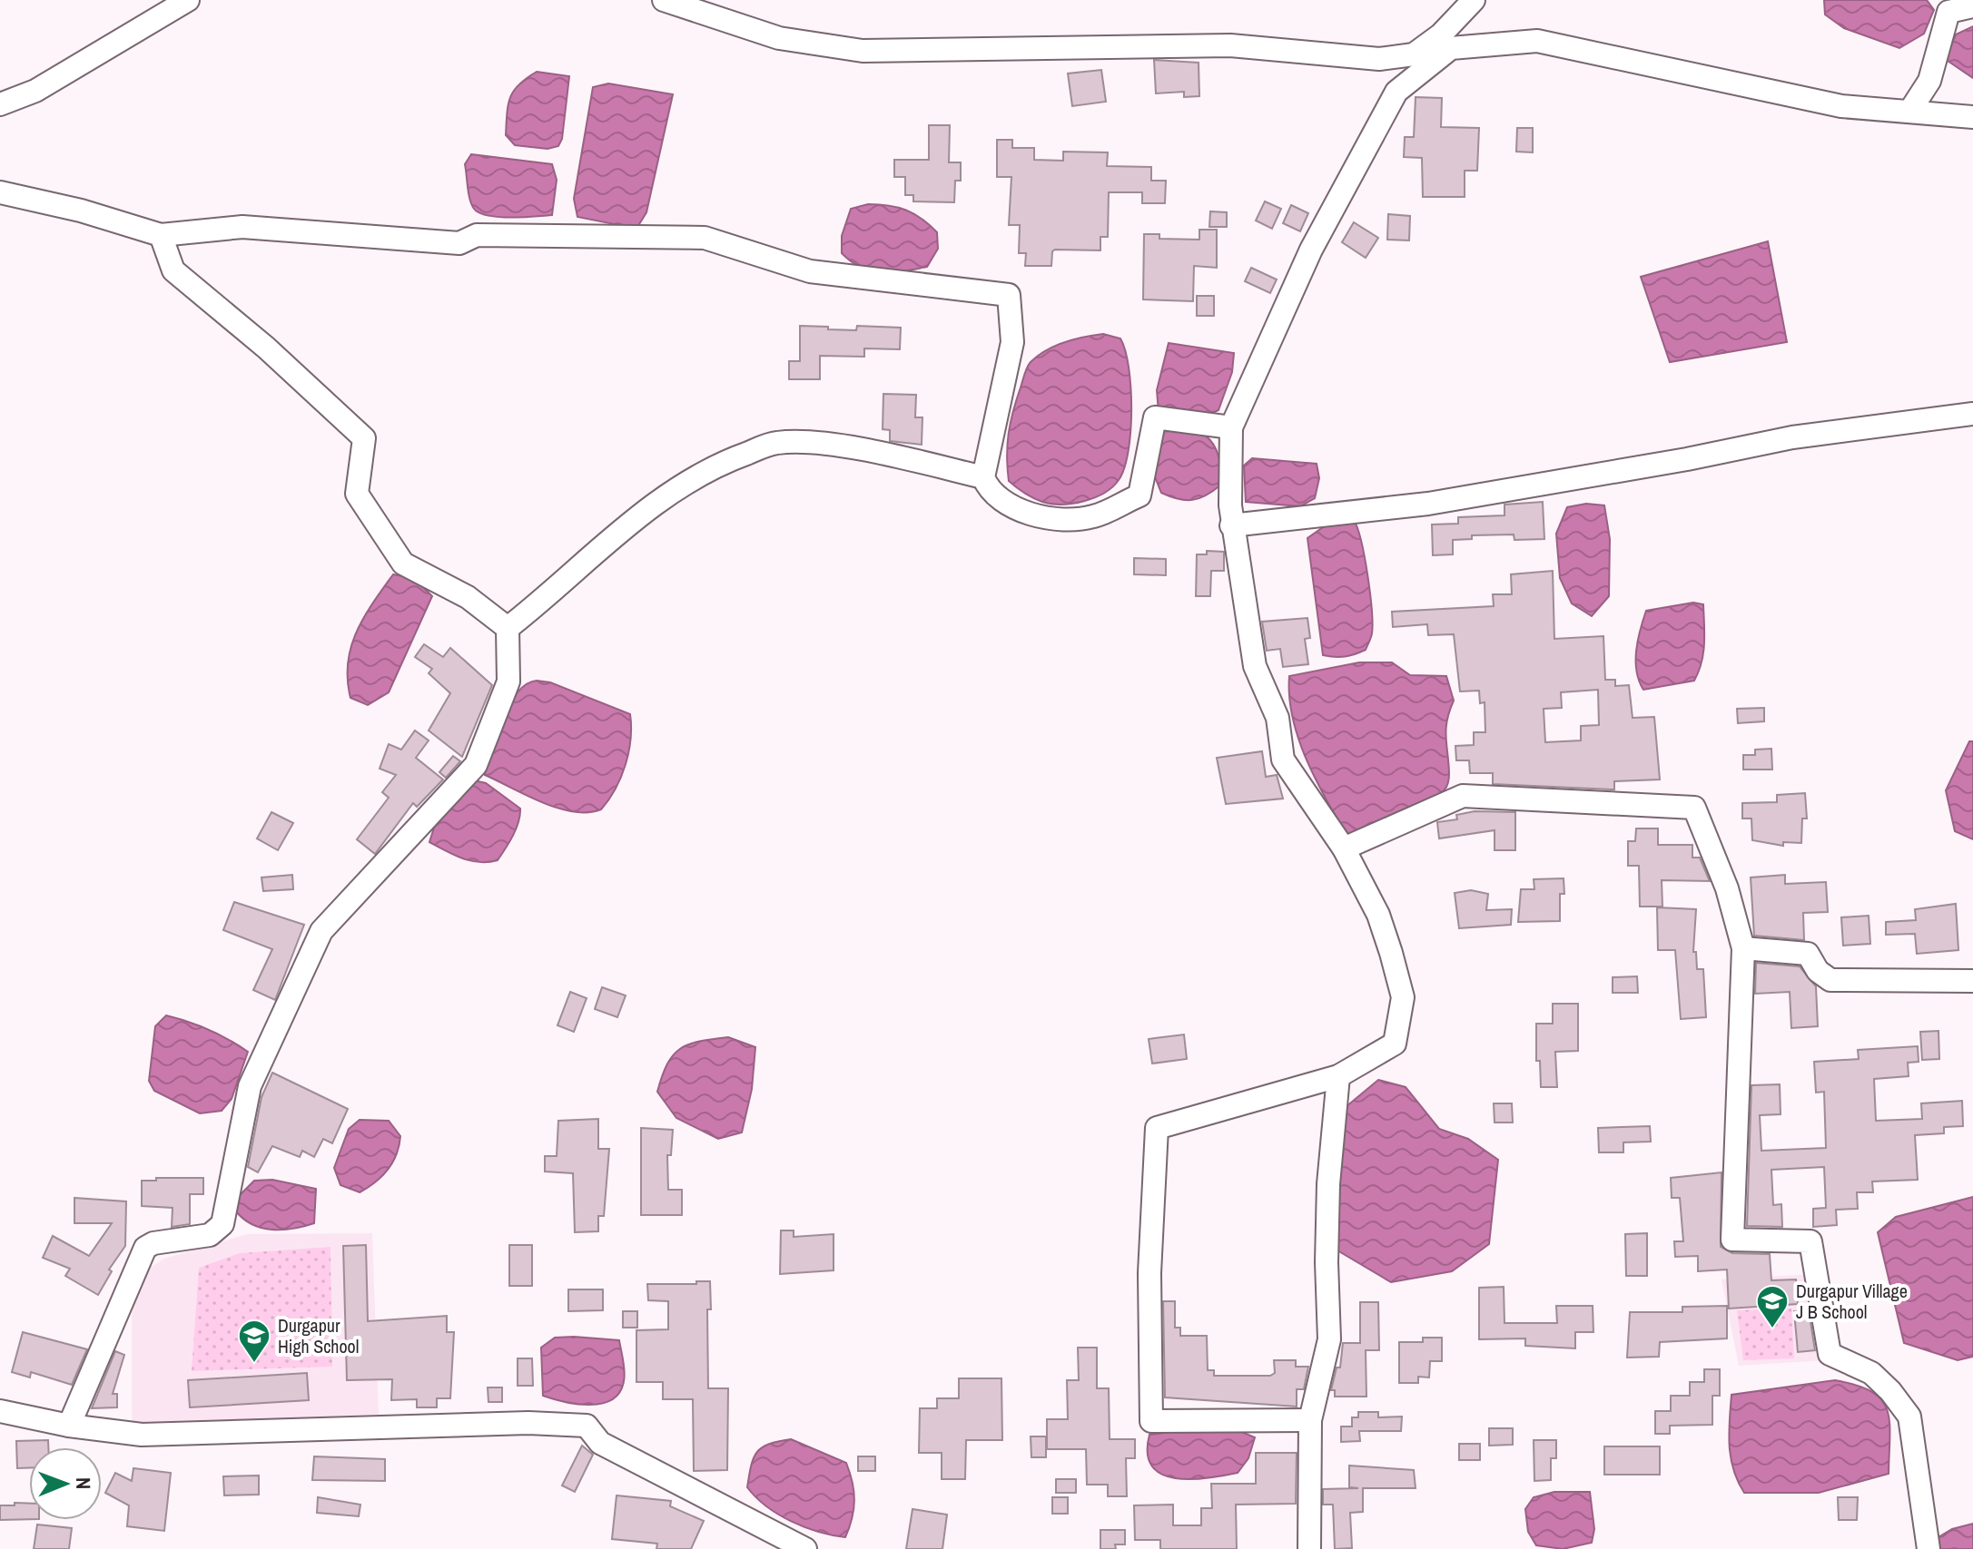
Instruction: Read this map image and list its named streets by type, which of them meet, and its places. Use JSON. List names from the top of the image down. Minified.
{"places":{"school or university":["Durgapur Village J B School","Durgapur High School"]},"north":"right"}
